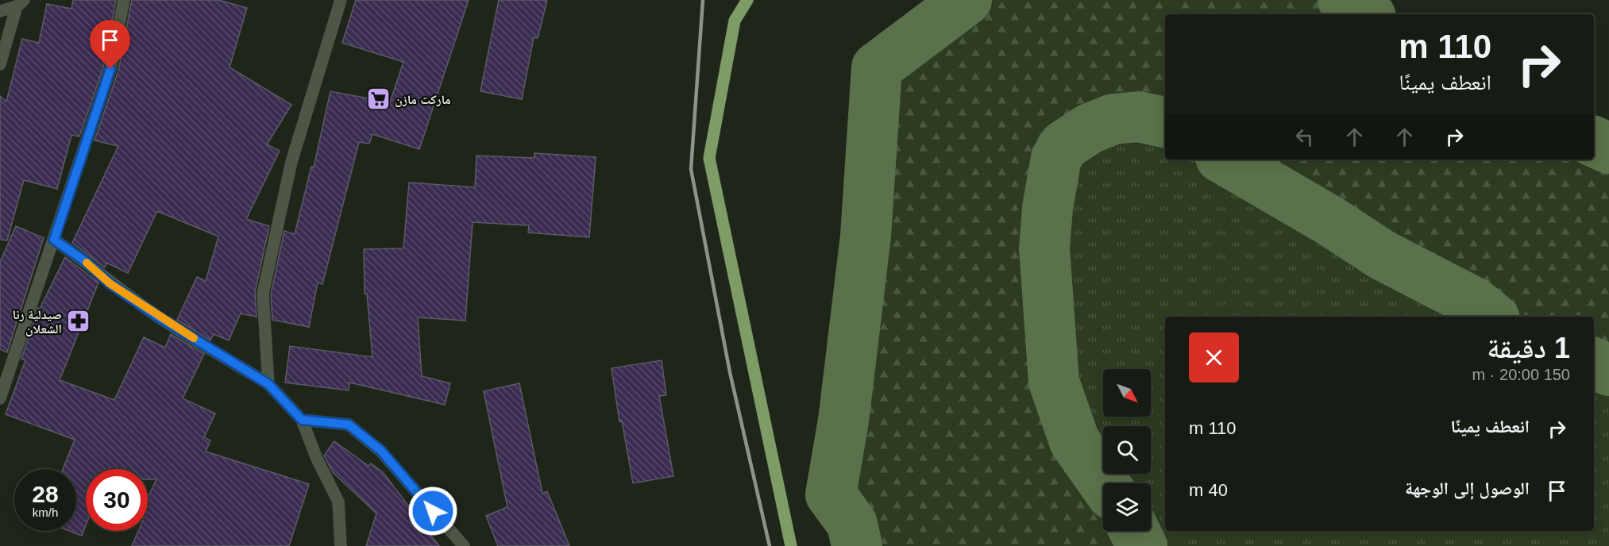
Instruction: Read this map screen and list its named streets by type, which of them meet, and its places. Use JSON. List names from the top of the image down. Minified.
{"places":{"supermarket":["ماركت مازن"],"pharmacy":["صيدلية رنا الشعلان"]},"north":"bottom right","page":{"turn":["110 m","انعطف يمينًا"],"heading":["1 دقيقة","150 m · 20:00"],"list":[{"name":"انعطف يمينًا","value":"110 m"},{"name":"الوصول إلى الوجهة","value":"40 m"}],"speed":"28 km/h","limit":"30"}}
